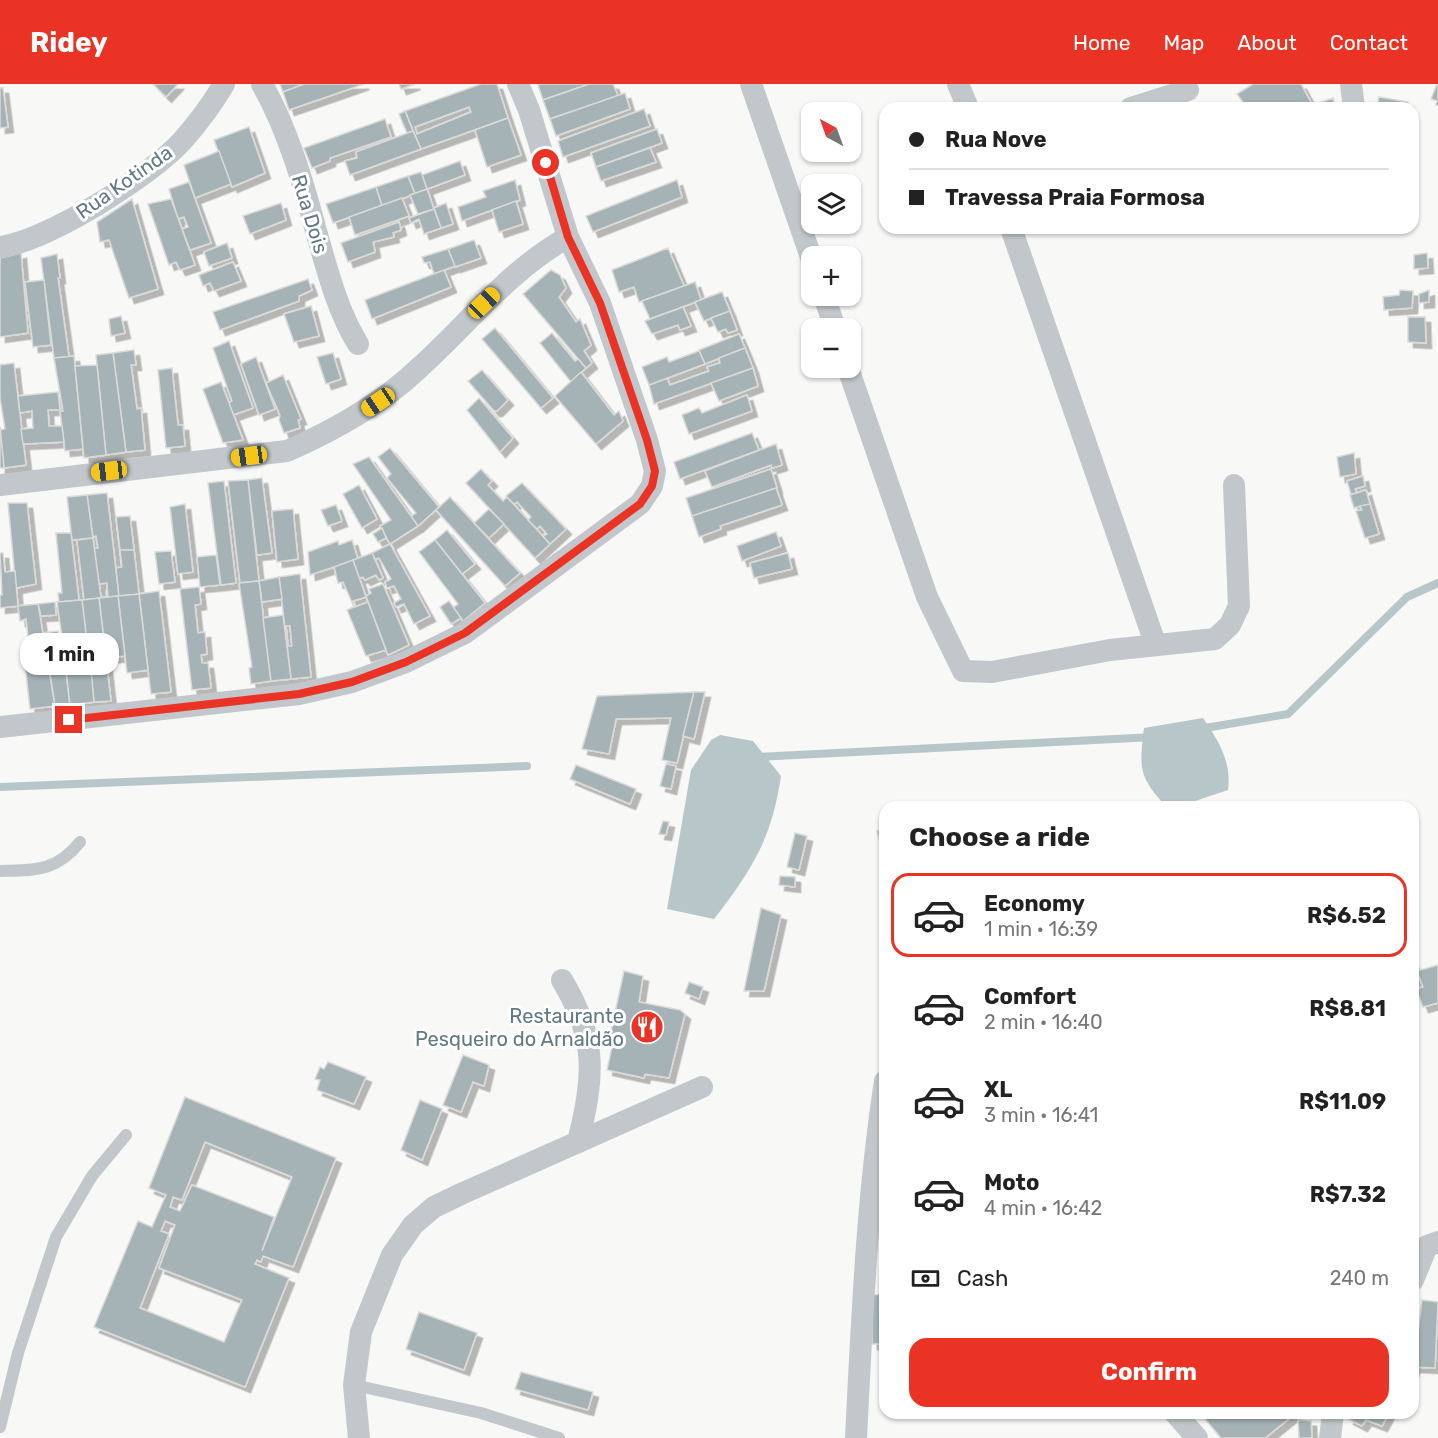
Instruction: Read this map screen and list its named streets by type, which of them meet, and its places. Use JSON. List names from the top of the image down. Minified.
{"streets":{"street":["Rua Kotinda","Rua Dois"]},"places":{"restaurant":["Restaurante Pesqueiro do Arnaldão"]},"north":"top left","page":{"header":"Ridey","nav":["Home","Map","About","Contact"],"map_buttons":["+","−"],"banner":["Rua Nove","Travessa Praia Formosa"],"bubble":"1 min","heading":"Choose a ride","list":[{"name":"Economy","note":"1 min · 16:39","value":"R$6.52"},{"name":"Comfort","note":"2 min · 16:40","value":"R$8.81"},{"name":"XL","note":"3 min · 16:41","value":"R$11.09"},{"name":"Moto","note":"4 min · 16:42","value":"R$7.32"}],"pay":["Cash","240 m"],"buttons":"Confirm"}}
